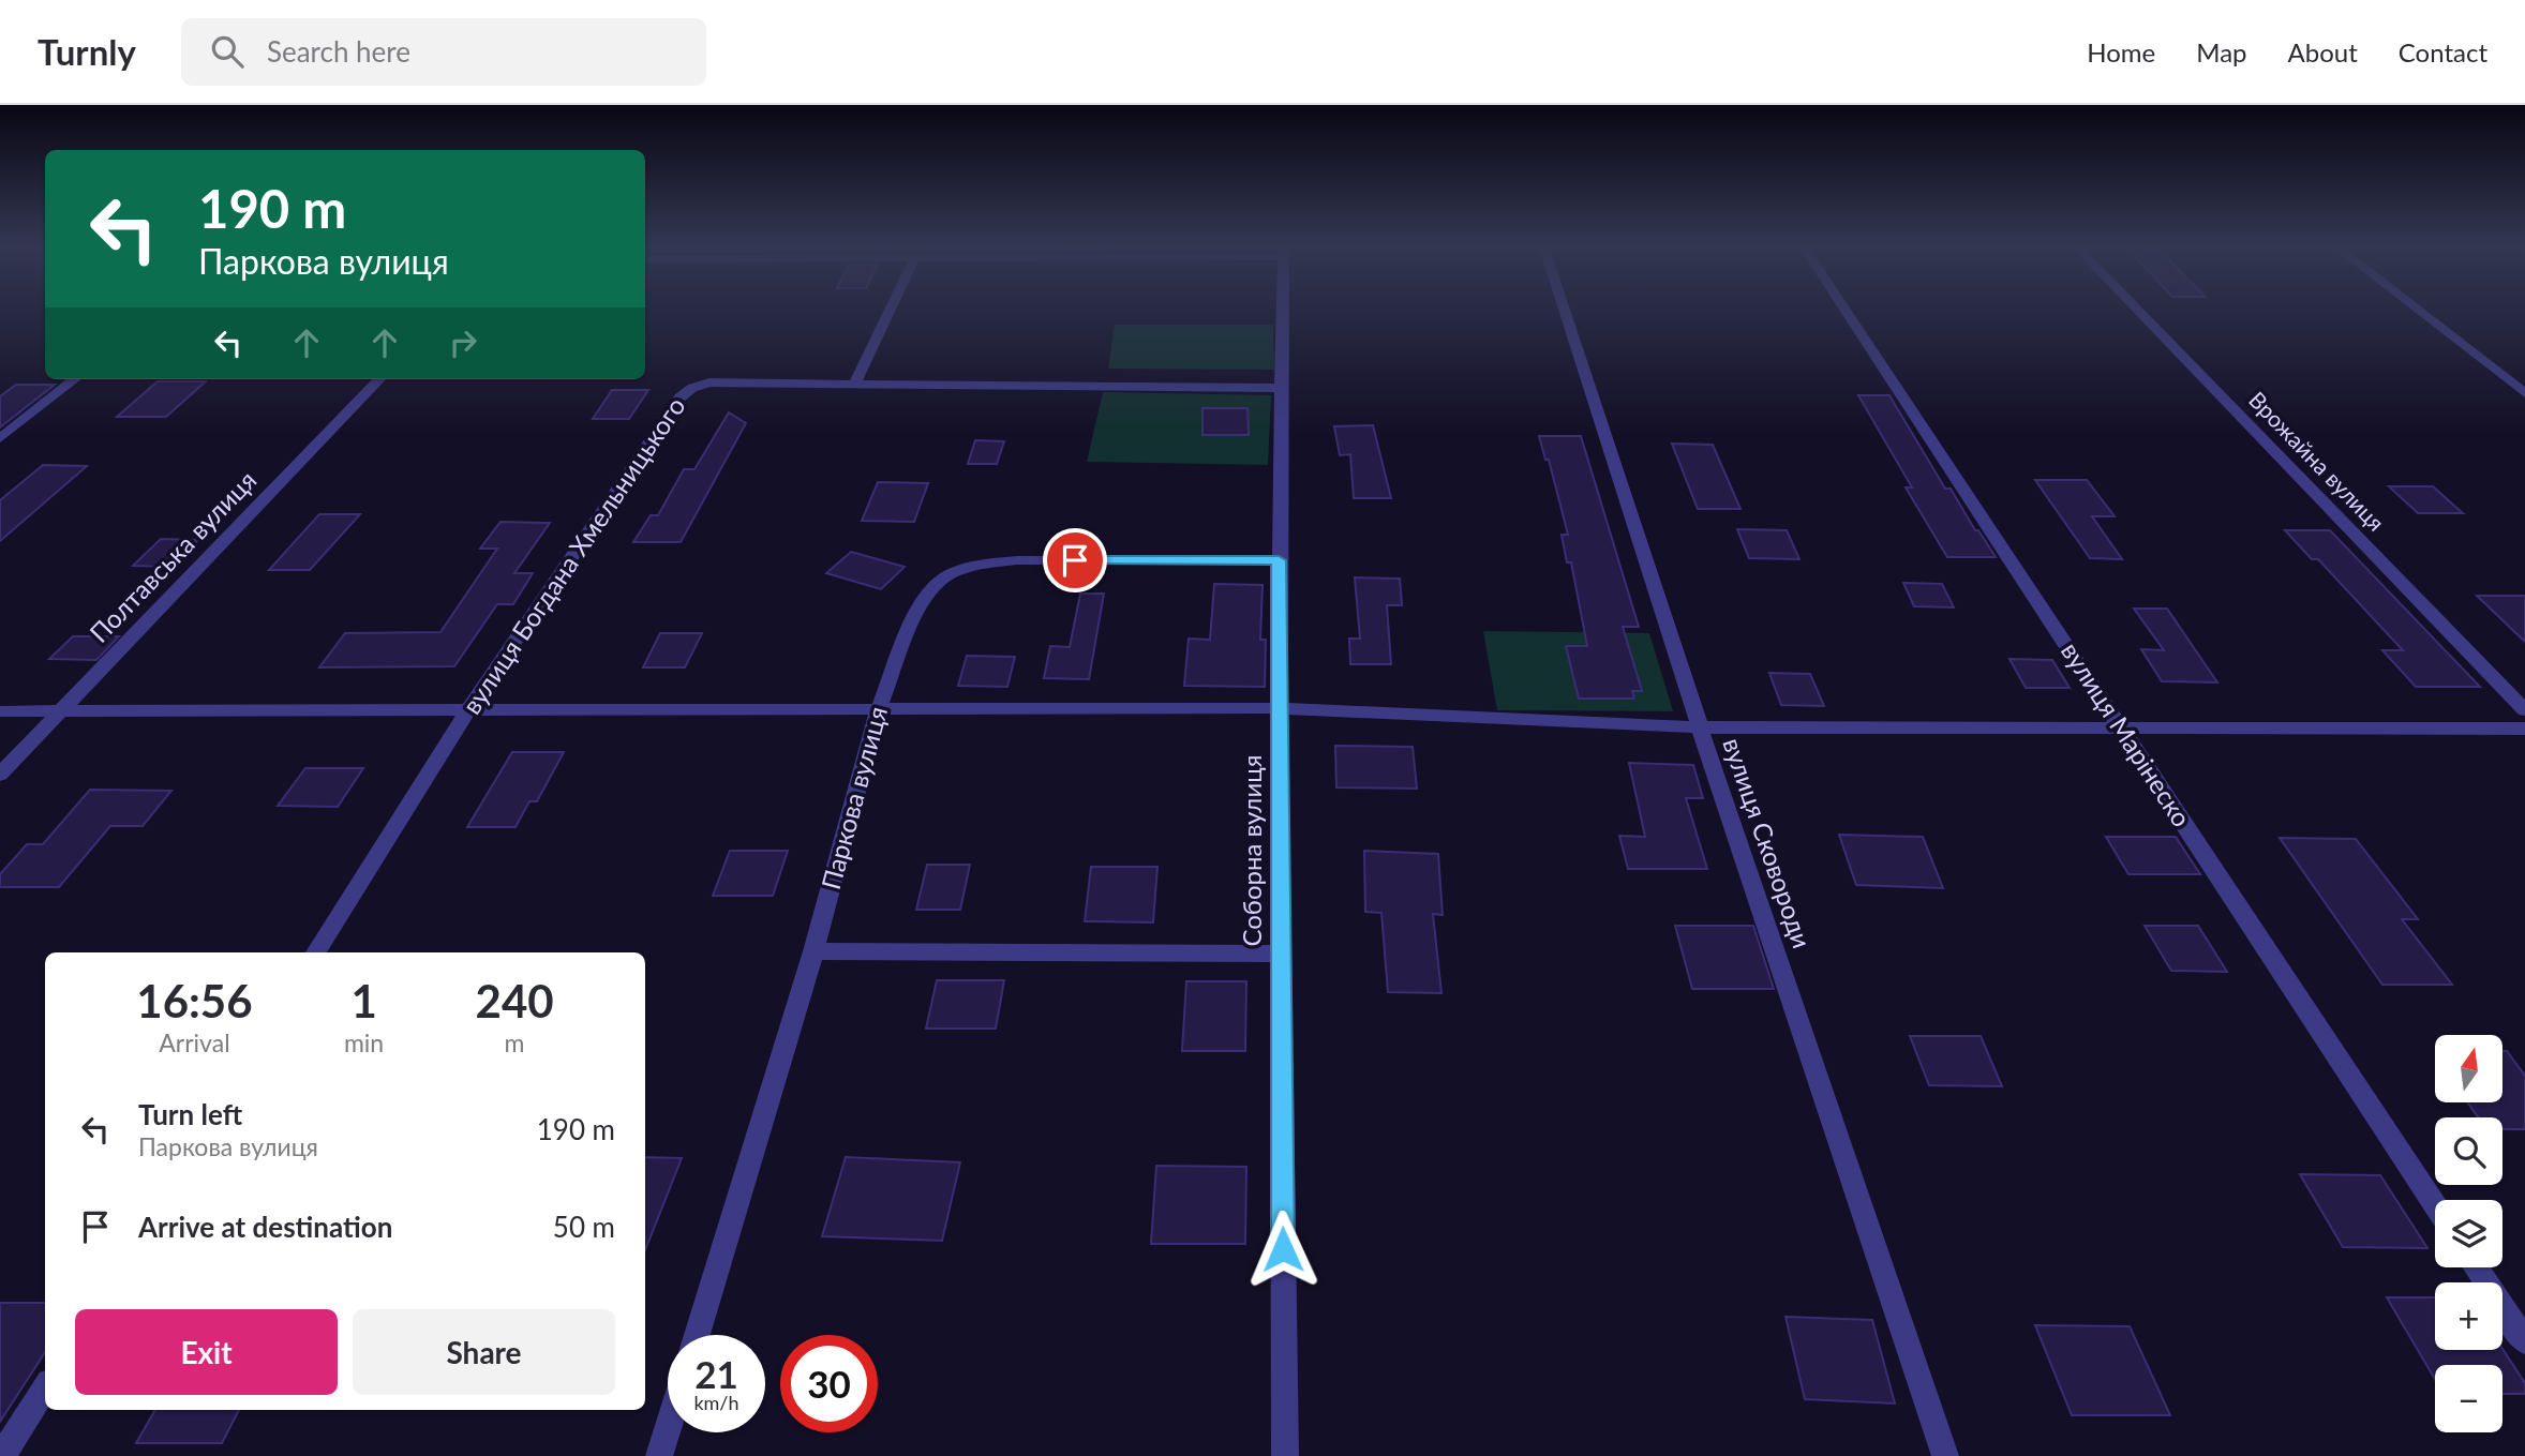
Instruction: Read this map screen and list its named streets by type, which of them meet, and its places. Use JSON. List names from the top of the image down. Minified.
{"streets":{"street":["Врожайна вулиця","вулиця Богдана Хмельницького","Полтавська вулиця","вулиця Марінеско","Паркова вулиця","вулиця Сковороди","Соборна вулиця"]},"crossings":[["вулиця Богдана Хмельницького","Соборна вулиця"],["Паркова вулиця","Соборна вулиця"]],"north":"top","page":{"header":"Turnly","search":"Search here","nav":["Home","Map","About","Contact"],"turn":["190 m","Паркова вулиця"],"eta":["16:56","Arrival","1","min","240","m"],"map_buttons":["+","−"],"list":[{"name":"Turn left","note":"Паркова вулиця","value":"190 m"},{"name":"Arrive at destination","value":"50 m"}],"buttons":["Exit","Share"],"speed":"21 km/h","limit":"30"}}
